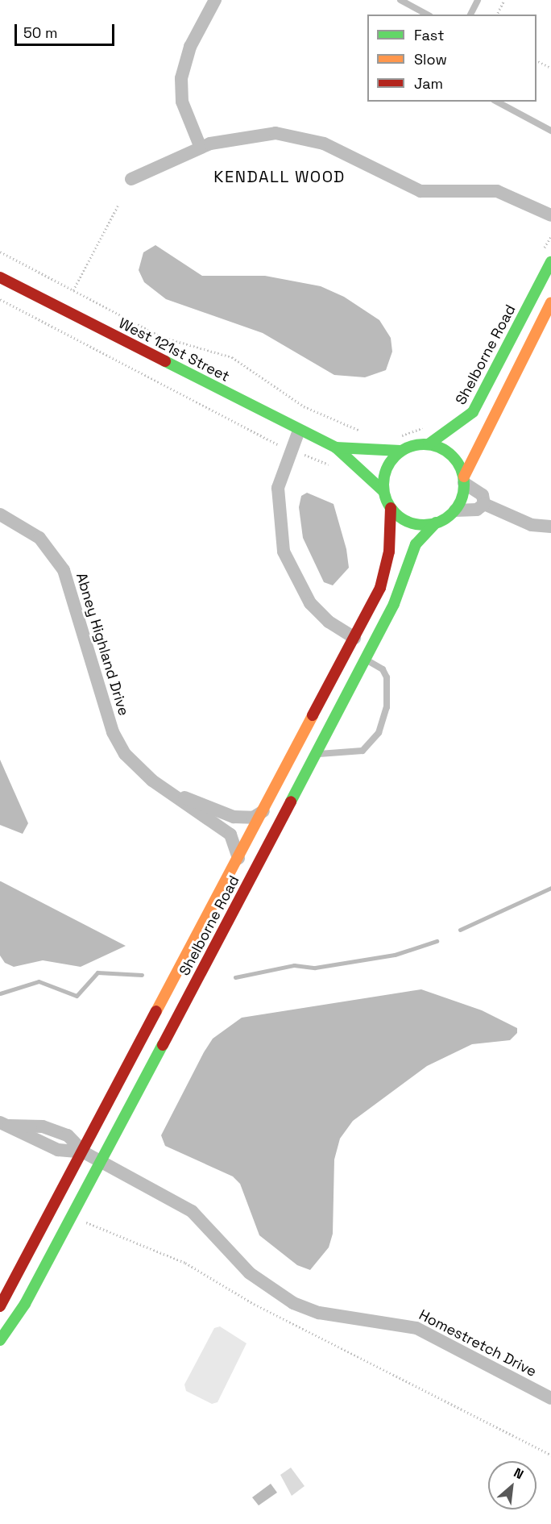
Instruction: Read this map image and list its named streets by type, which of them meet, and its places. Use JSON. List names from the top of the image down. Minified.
{"streets":{"street":["West 121st Street","Shelborne Road","Abney Highland Drive","Homestretch Drive"]},"crossings":[["West 121st Street","Shelborne Road"],["Shelborne Road","Abney Highland Drive"],["Shelborne Road","Homestretch Drive"]],"districts":["KENDALL WOOD"],"legend":["Fast","Slow","Jam"],"scale_bar":"50 m","north":"top right"}
